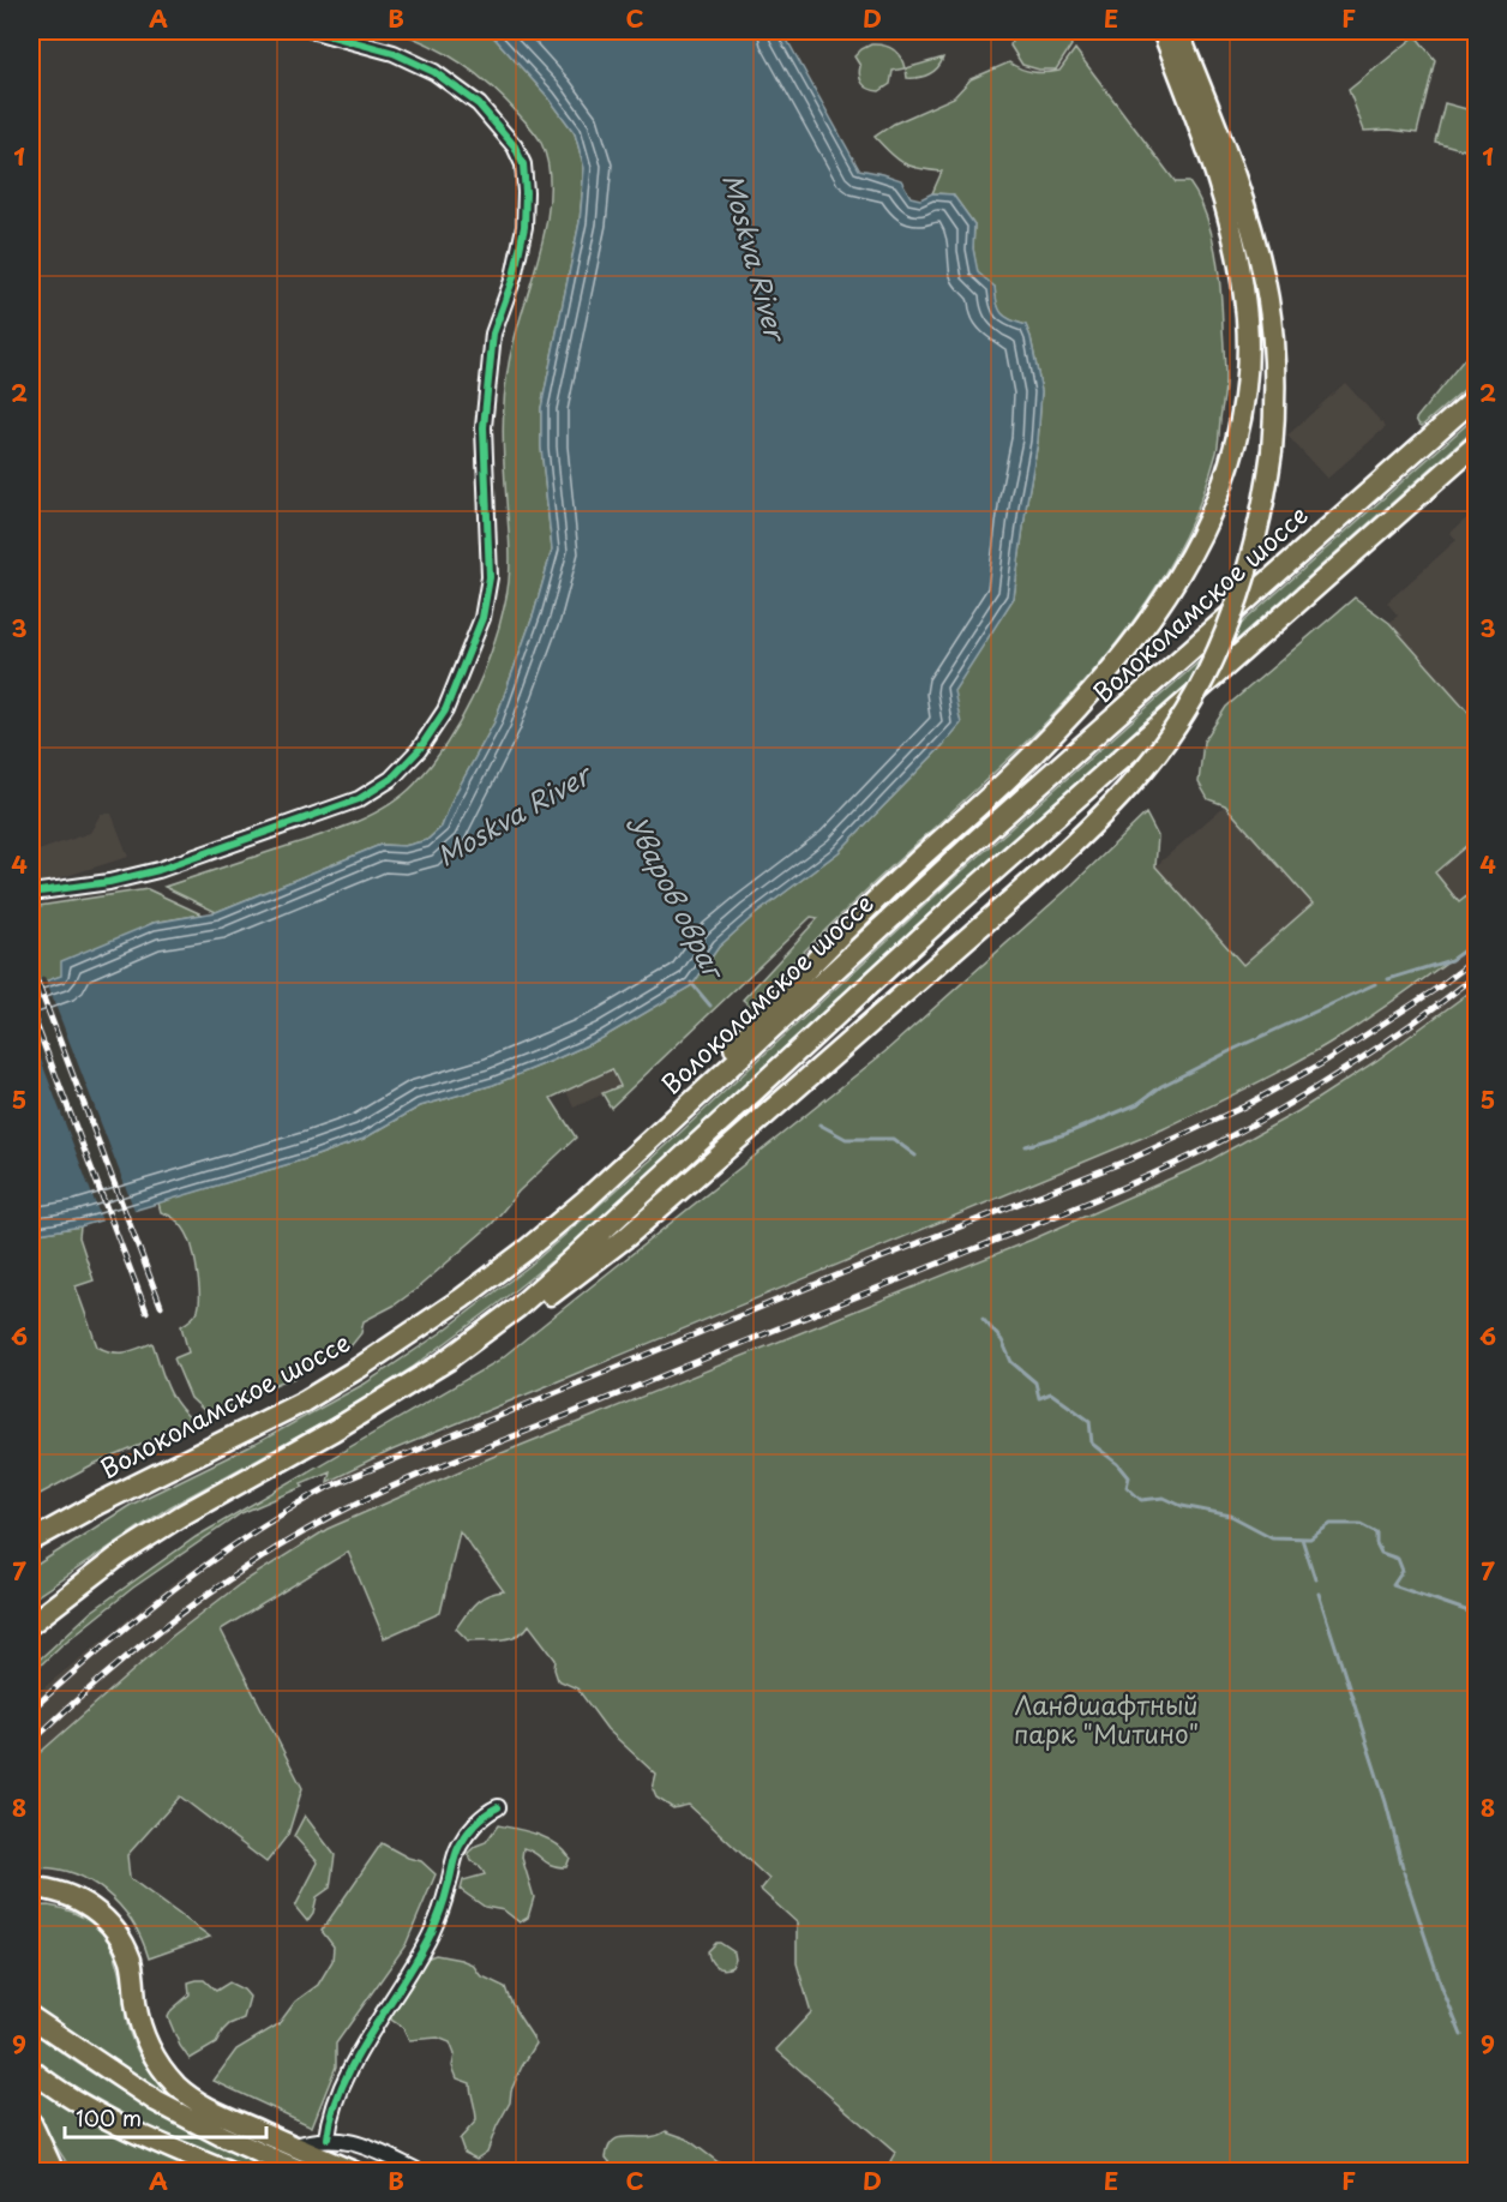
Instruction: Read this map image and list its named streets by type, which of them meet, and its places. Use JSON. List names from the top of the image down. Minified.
{"streets":{"main road":["Волоколамское шоссе"]},"water":["Moskva River","Уваров овраг"],"parks":["Ландшафтный парк \"Митино\""],"scale_bar":"100 m","grid":{"columns":["A","B","C","D","E","F"],"rows":["1","2","3","4","5","6","7","8","9"]}}
